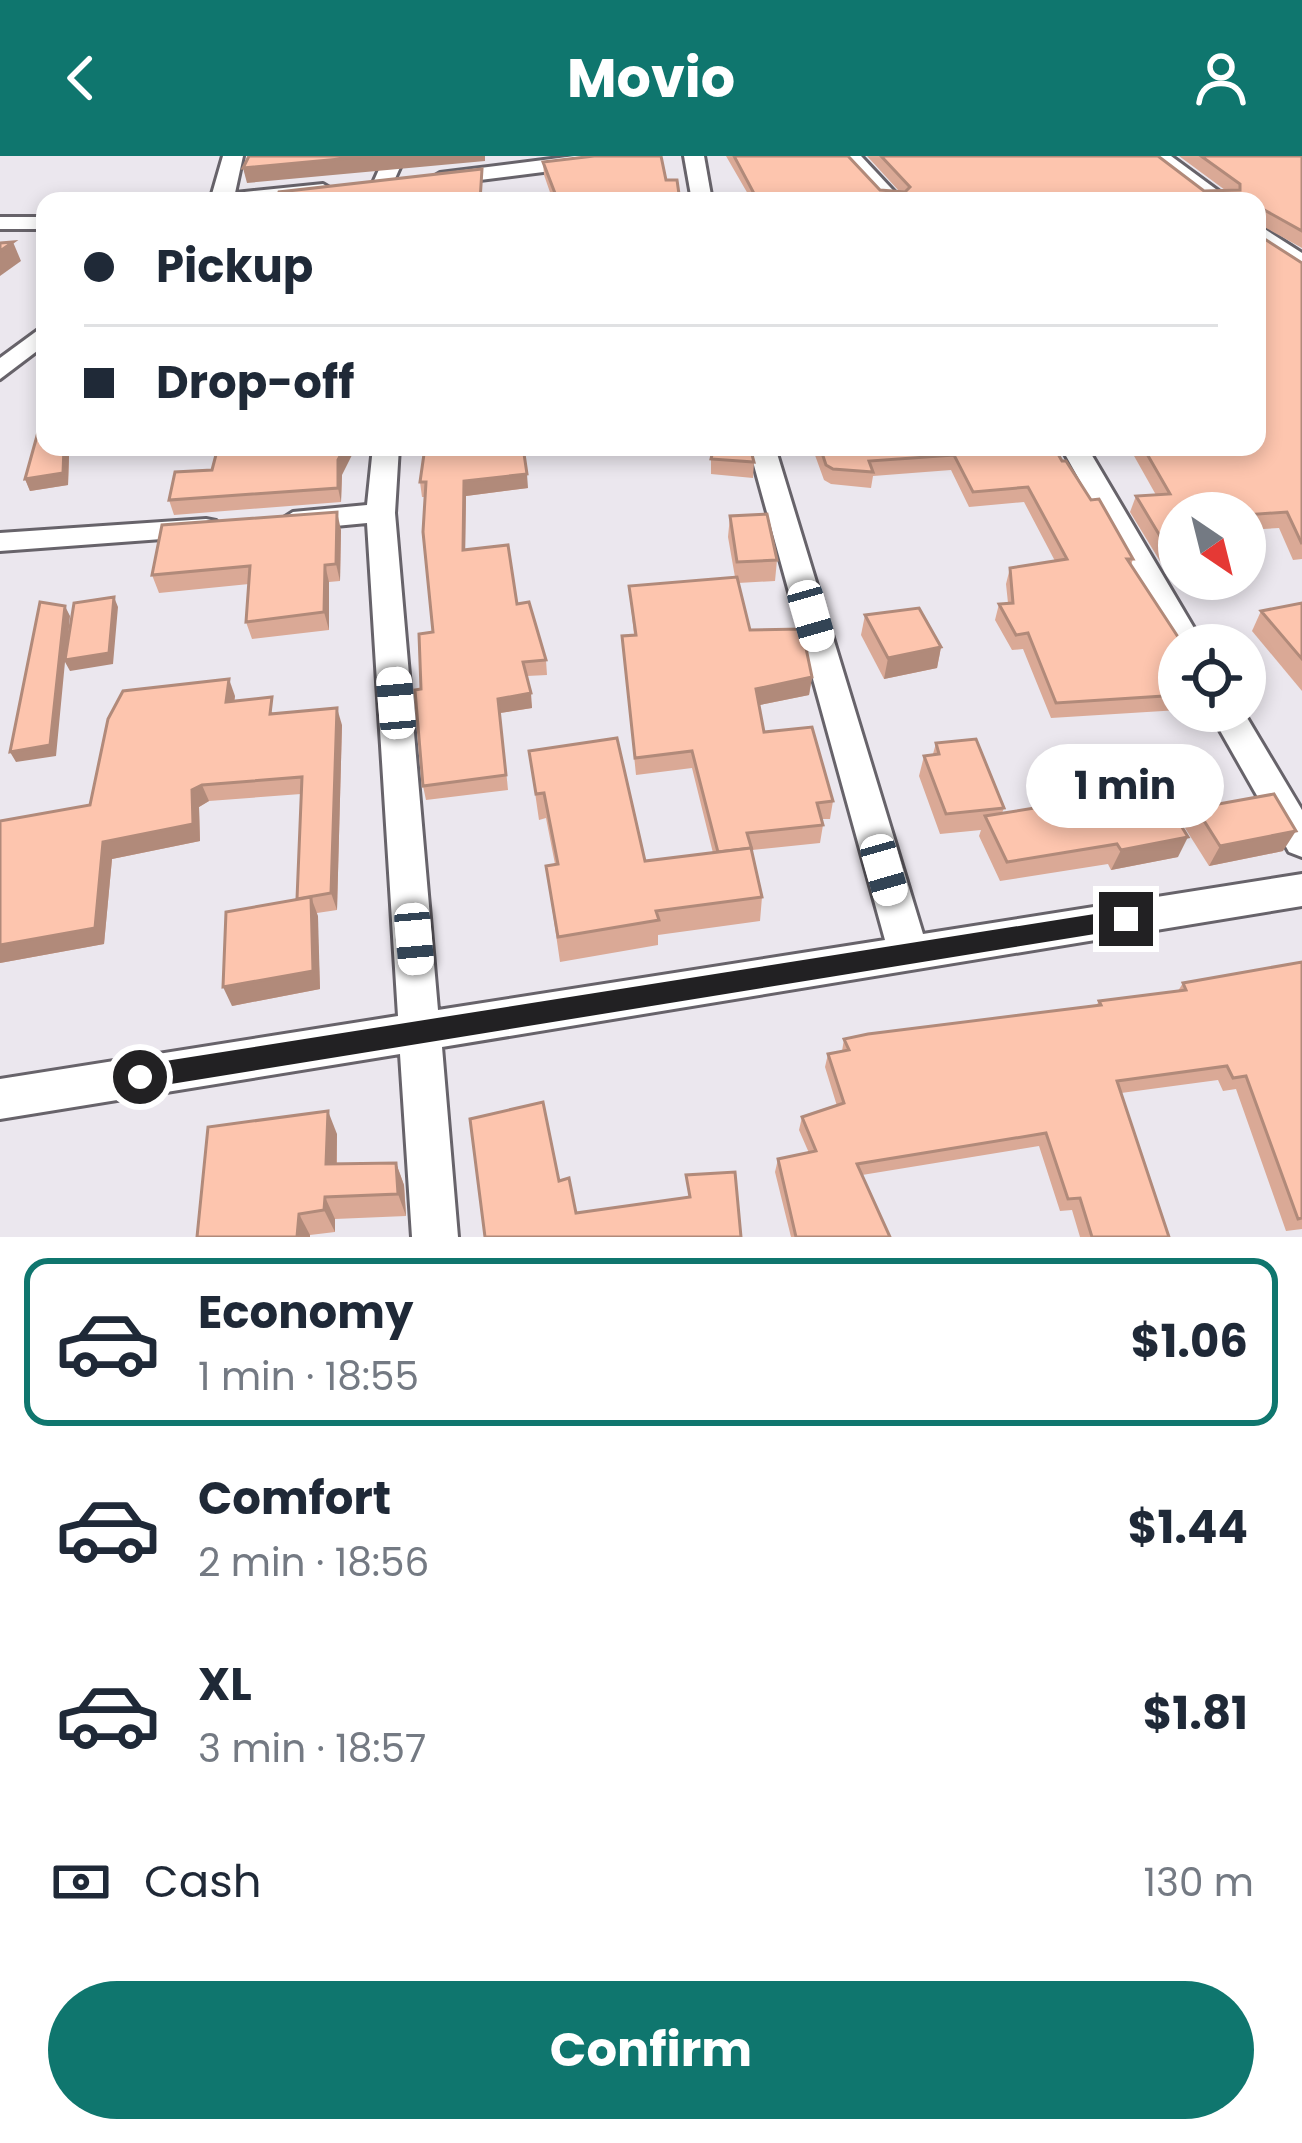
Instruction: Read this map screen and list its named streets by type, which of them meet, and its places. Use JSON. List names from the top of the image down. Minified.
{"north":"bottom right","page":{"header":"Movio","banner":["Pickup","Drop-off"],"bubble":"1 min","list":[{"name":"Economy","note":"1 min · 18:55","value":"$1.06"},{"name":"Comfort","note":"2 min · 18:56","value":"$1.44"},{"name":"XL","note":"3 min · 18:57","value":"$1.81"}],"pay":["Cash","130 m"],"buttons":"Confirm"}}
